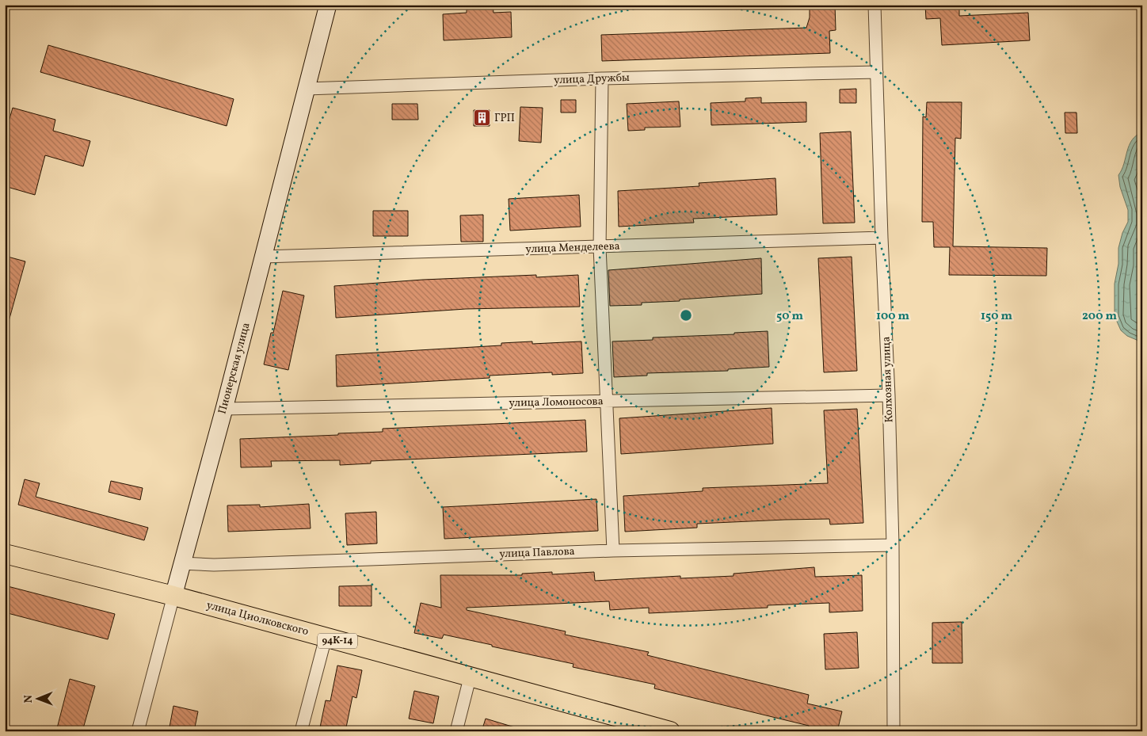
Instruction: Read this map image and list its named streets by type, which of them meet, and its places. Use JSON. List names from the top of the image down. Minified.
{"streets":{"main road":["улица Циолковского","94К-14"],"street":["улица Дружбы","улица Менделеева","Пионерская улица","Колхозная улица","улица Ломоносова","улица Павлова"]},"crossings":[["улица Дружбы","Пионерская улица"],["улица Дружбы","Колхозная улица"],["улица Менделеева","Пионерская улица"],["улица Менделеева","Колхозная улица"],["Пионерская улица","улица Ломоносова"],["Пионерская улица","улица Павлова"],["Пионерская улица","улица Циолковского"],["Колхозная улица","улица Ломоносова"],["Колхозная улица","улица Павлова"]],"places":{"building":["ГРП"]},"north":"left","rings":["50 m","100 m","150 m","200 m"]}
